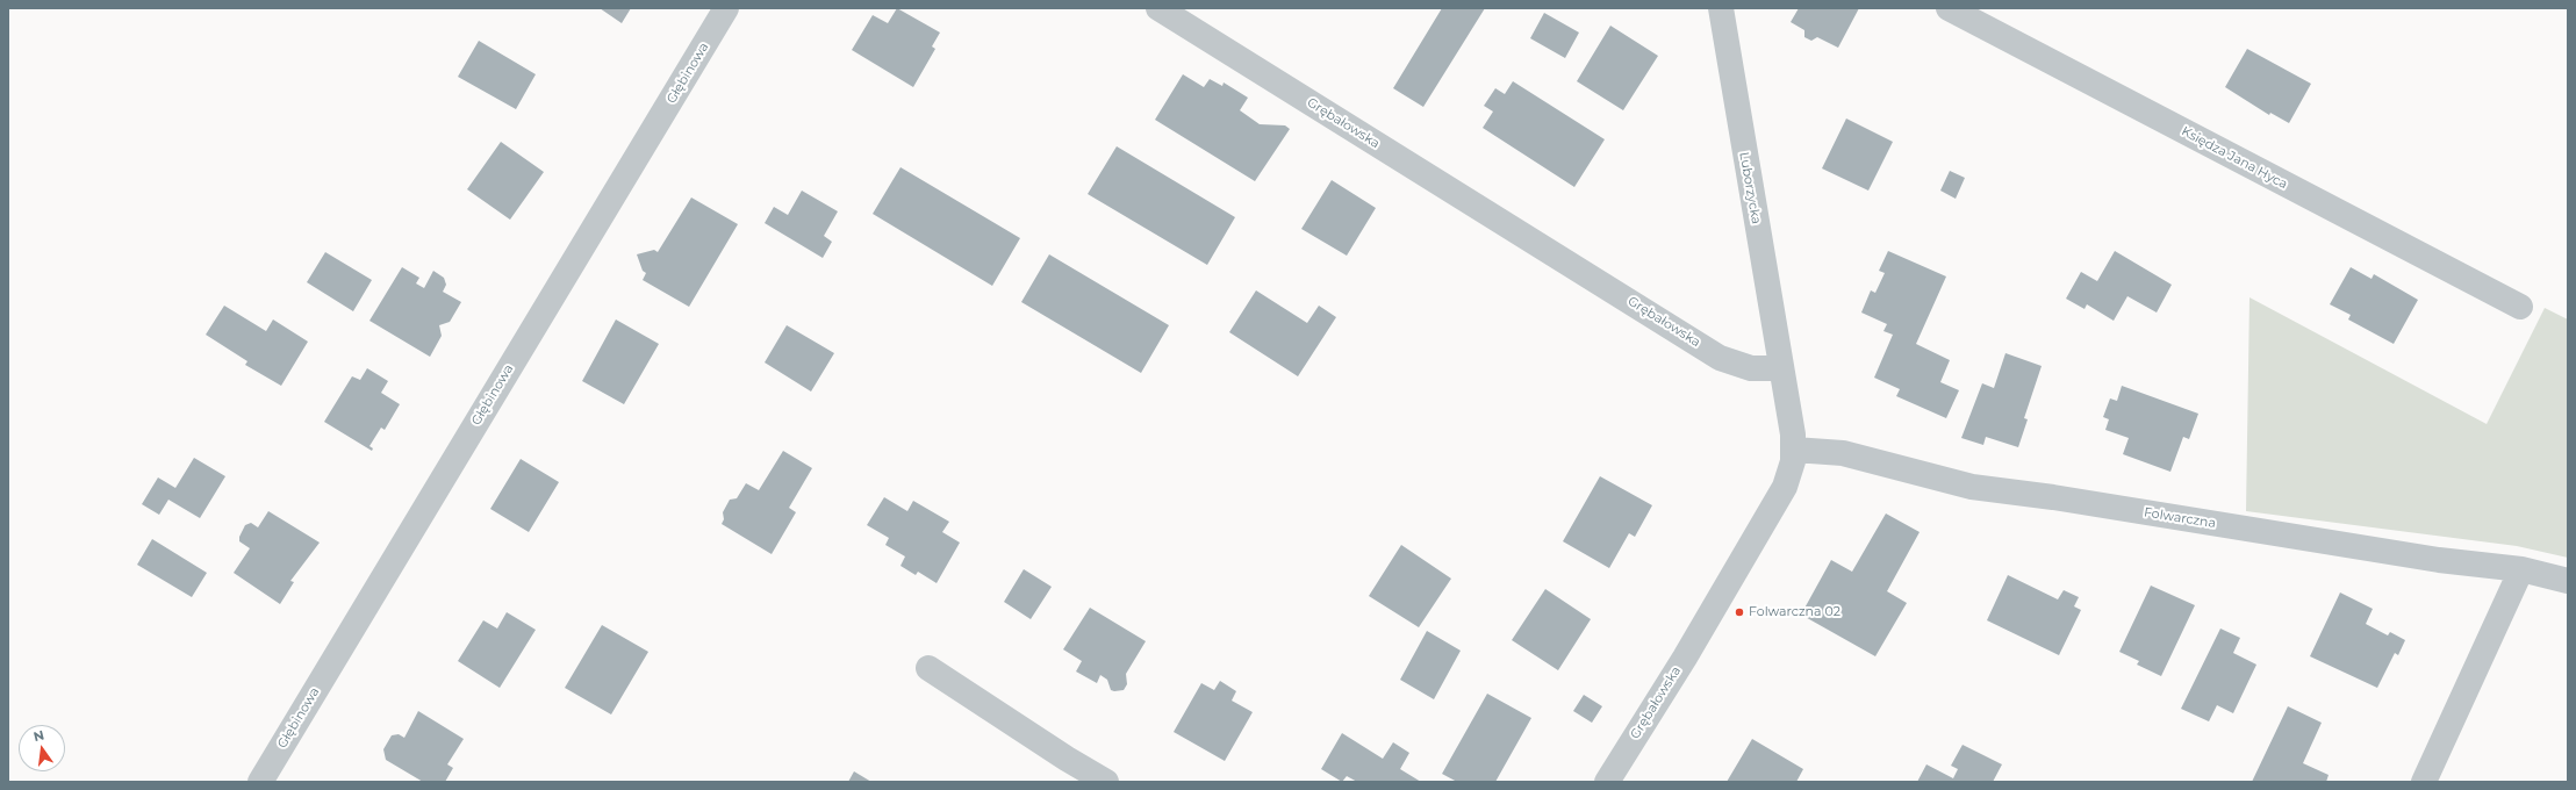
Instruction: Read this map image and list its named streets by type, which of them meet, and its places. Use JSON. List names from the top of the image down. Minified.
{"streets":{"street":["Głębinowa","Grębałowska","Księdza Jana Hyca","Luborzycka","Folwarczna"]},"crossings":[["Grębałowska","Luborzycka"],["Grębałowska","Folwarczna"]],"places":["Folwarczna 02"],"north":"top"}
